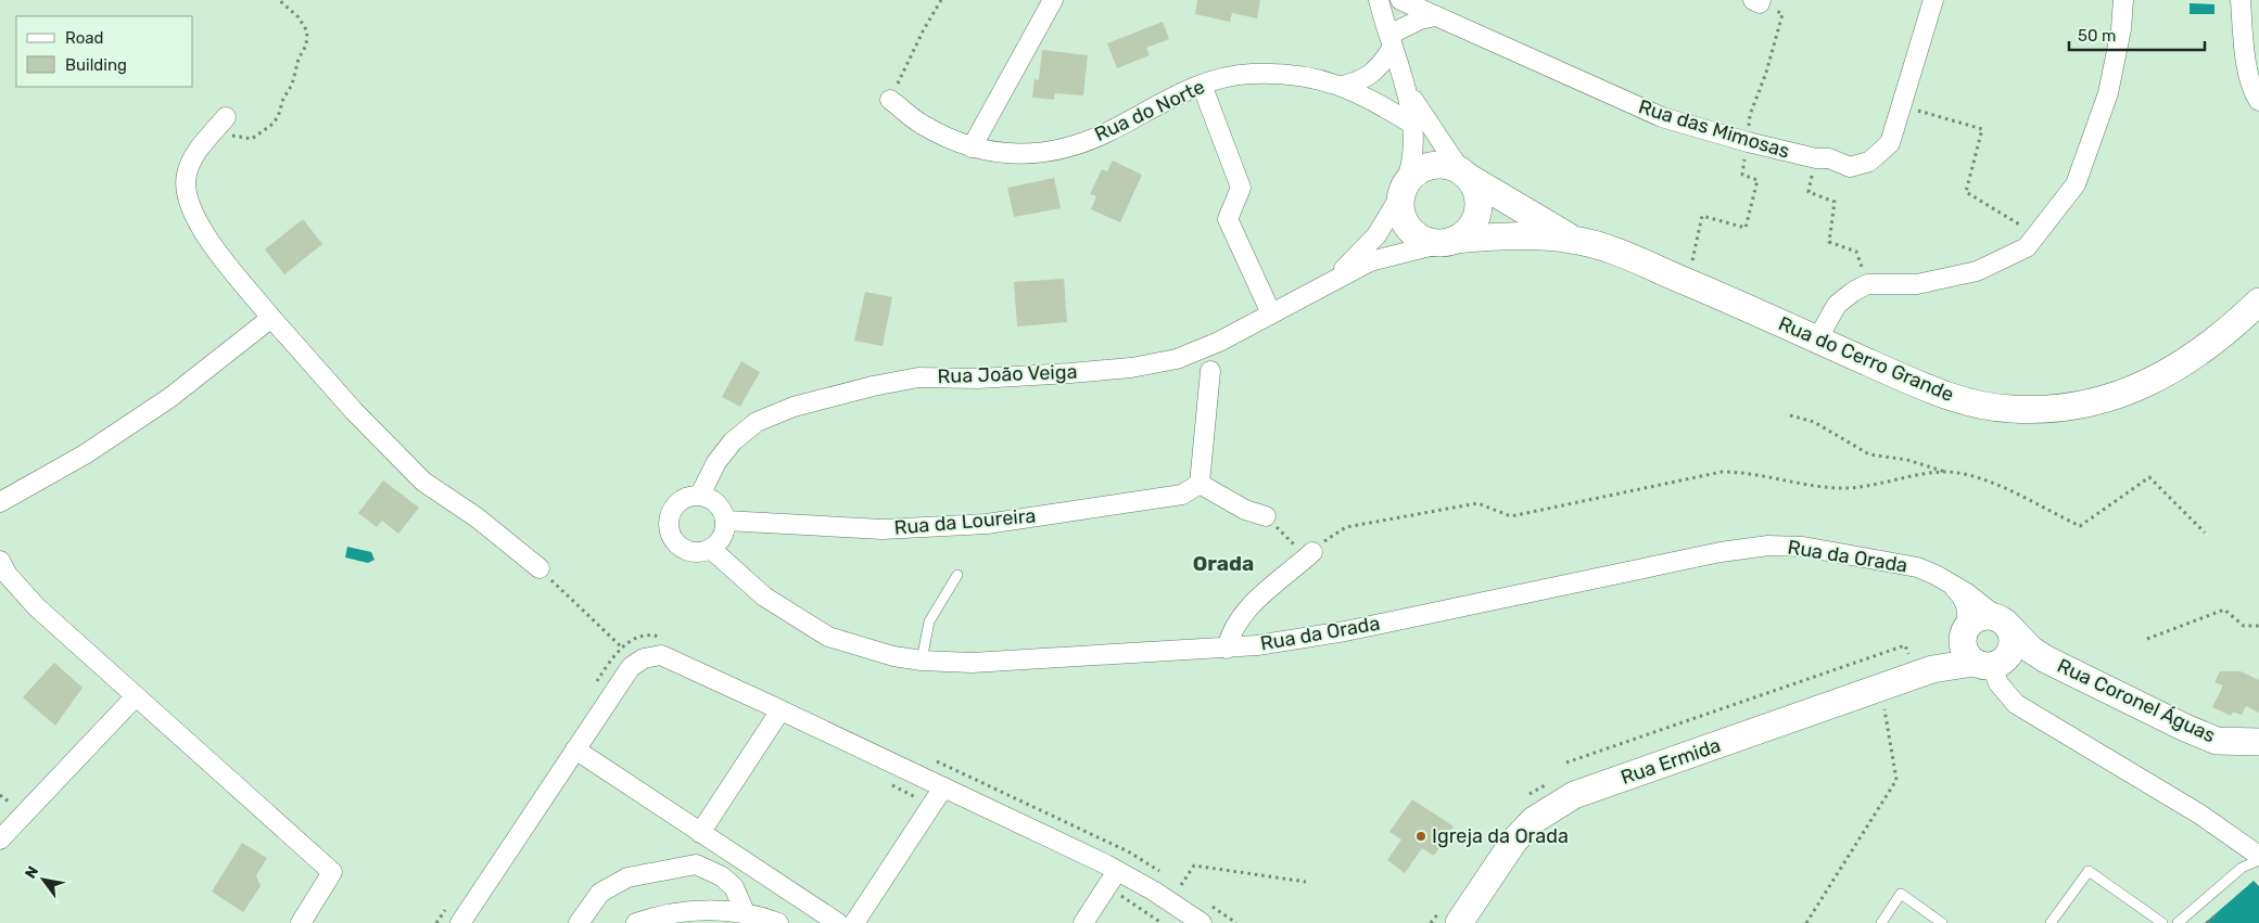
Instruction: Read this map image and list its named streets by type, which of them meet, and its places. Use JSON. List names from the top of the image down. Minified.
{"streets":{"street":["Rua do Norte","Rua das Mimosas","Rua do Cerro Grande","Rua João Veiga","Rua da Loureira","Rua da Orada","Rua Coronel Águas","Rua Ermida"]},"crossings":[["Rua João Veiga","Rua da Loureira"],["Rua João Veiga","Rua da Orada"],["Rua da Loureira","Rua da Orada"]],"districts":["Orada"],"places":["Igreja da Orada"],"legend":["Road","Building"],"scale_bar":"50 m","north":"top left"}
